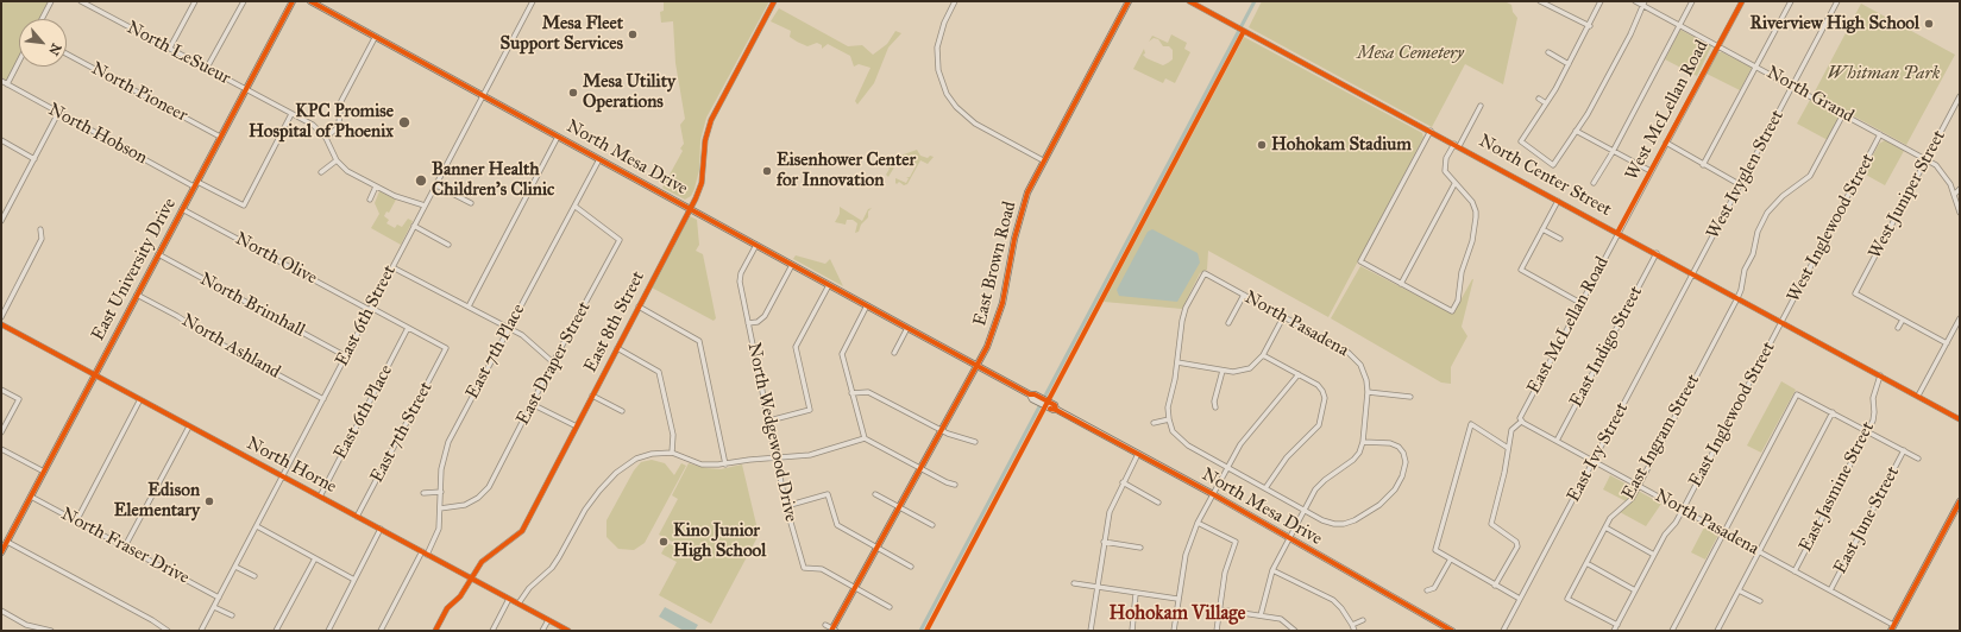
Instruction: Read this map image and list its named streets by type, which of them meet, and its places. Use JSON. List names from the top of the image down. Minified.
{"streets":{"main road":["North Mesa Drive","East Brown Road","East University Drive"],"street":["North LeSueur","North Pioneer","North Grand","West McLellan Road","North Hobson","West Ivyglen Street","North Center Street","West Juniper Street","West Inglewood Street","North Olive","North Brimhall","East 6th Street","East 8th Street","North Pasadena","East McLellan Road","North Ashland","East Indigo Street","East 7th Place","East Draper Street","East 6th Place","East Inglewood Street","East 7th Street","North Wedgewood Drive","East Ingram Street","East Ivy Street","North Horne","East Jasmine Street","East June Street","North Fraser Drive"]},"crossings":[["North LeSueur","North Hobson"],["North LeSueur","East University Drive"],["North LeSueur","East 6th Street"],["North Pioneer","East University Drive"],["North Grand","West McLellan Road"],["North Grand","West Ivyglen Street"],["North Grand","West Juniper Street"],["North Grand","West Inglewood Street"],["North Grand","East Ingram Street"],["West McLellan Road","North Center Street"],["West McLellan Road","East McLellan Road"],["North Hobson","East University Drive"],["North Mesa Drive","East Brown Road"],["North Mesa Drive","East 6th Street"],["North Mesa Drive","East 8th Street"],["North Mesa Drive","East 7th Place"],["North Mesa Drive","North Wedgewood Drive"],["West Ivyglen Street","North Center Street"],["West Ivyglen Street","East Ivy Street"],["North Center Street","West Inglewood Street"],["North Center Street","East McLellan Road"],["North Center Street","East Indigo Street"],["North Center Street","East Inglewood Street"],["North Center Street","East Ingram Street"],["North Center Street","East Ivy Street"],["North Center Street","East Jasmine Street"],["West Inglewood Street","East Inglewood Street"],["North Olive","East University Drive"],["North Olive","East 6th Street"],["North Olive","East 6th Place"],["North Olive","East 7th Street"],["East Brown Road","North Wedgewood Drive"],["East University Drive","North Brimhall"],["East University Drive","North Ashland"],["East University Drive","North Horne"],["East University Drive","North Fraser Drive"],["North Brimhall","East 6th Street"],["East 6th Street","North Ashland"],["East 6th Street","North Horne"],["East 6th Street","North Fraser Drive"],["East 8th Street","North Horne"],["North Pasadena","East McLellan Road"],["North Pasadena","East Indigo Street"],["North Pasadena","East Inglewood Street"],["North Pasadena","East Ingram Street"],["North Pasadena","East Ivy Street"],["North Pasadena","East Jasmine Street"],["North Pasadena","East June Street"],["East 7th Place","East Draper Street"],["East 7th Place","North Horne"],["East 6th Place","North Horne"],["East Inglewood Street","East Ingram Street"],["East 7th Street","North Horne"]],"districts":["Hohokam Village"],"parks":["Mesa Cemetery","Whitman Park"],"places":["Riverview High School","Mesa Fleet Support Services","Mesa Utility Operations","KPC Promise Hospital of Phoenix","Hohokam Stadium","Eisenhower Center for Innovation","Banner Health Children's Clinic","Edison Elementary","Kino Junior High School"],"north":"bottom right"}
